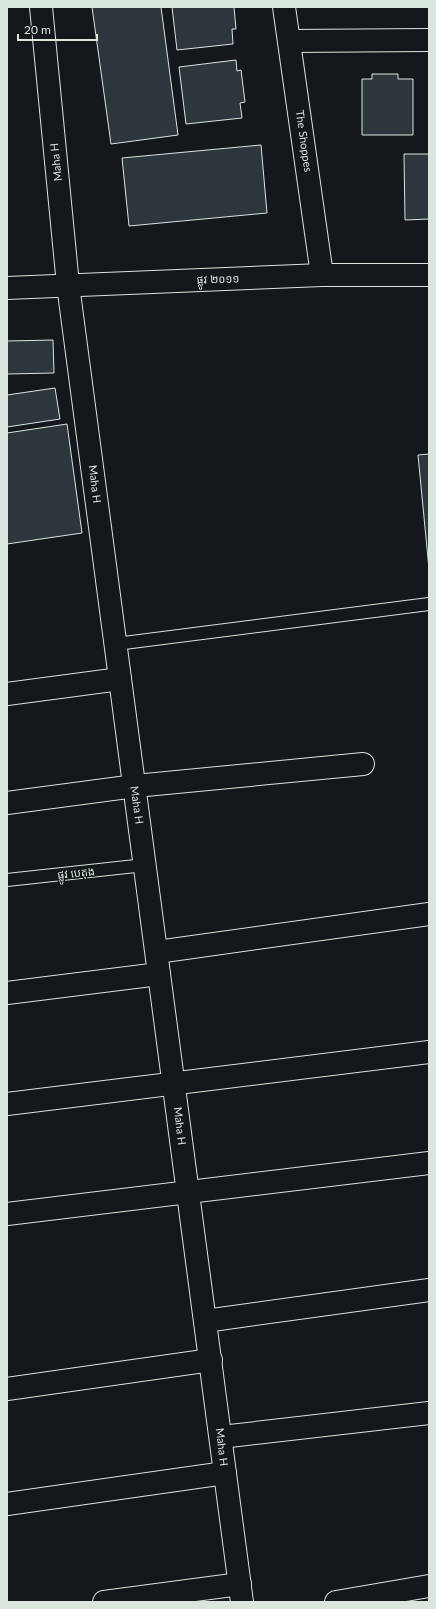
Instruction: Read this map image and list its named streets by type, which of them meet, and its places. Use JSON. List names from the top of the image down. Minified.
{"streets":{"street":["The Shoppes","Maha H","ផ្លូវ ២០១១"],"lane":["ផ្លូវ បេតុង"]},"crossings":[["The Shoppes","ផ្លូវ ២០១១"],["Maha H","ផ្លូវ ២០១១"],["Maha H","ផ្លូវ បេតុង"]],"scale_bar":"20 m"}
